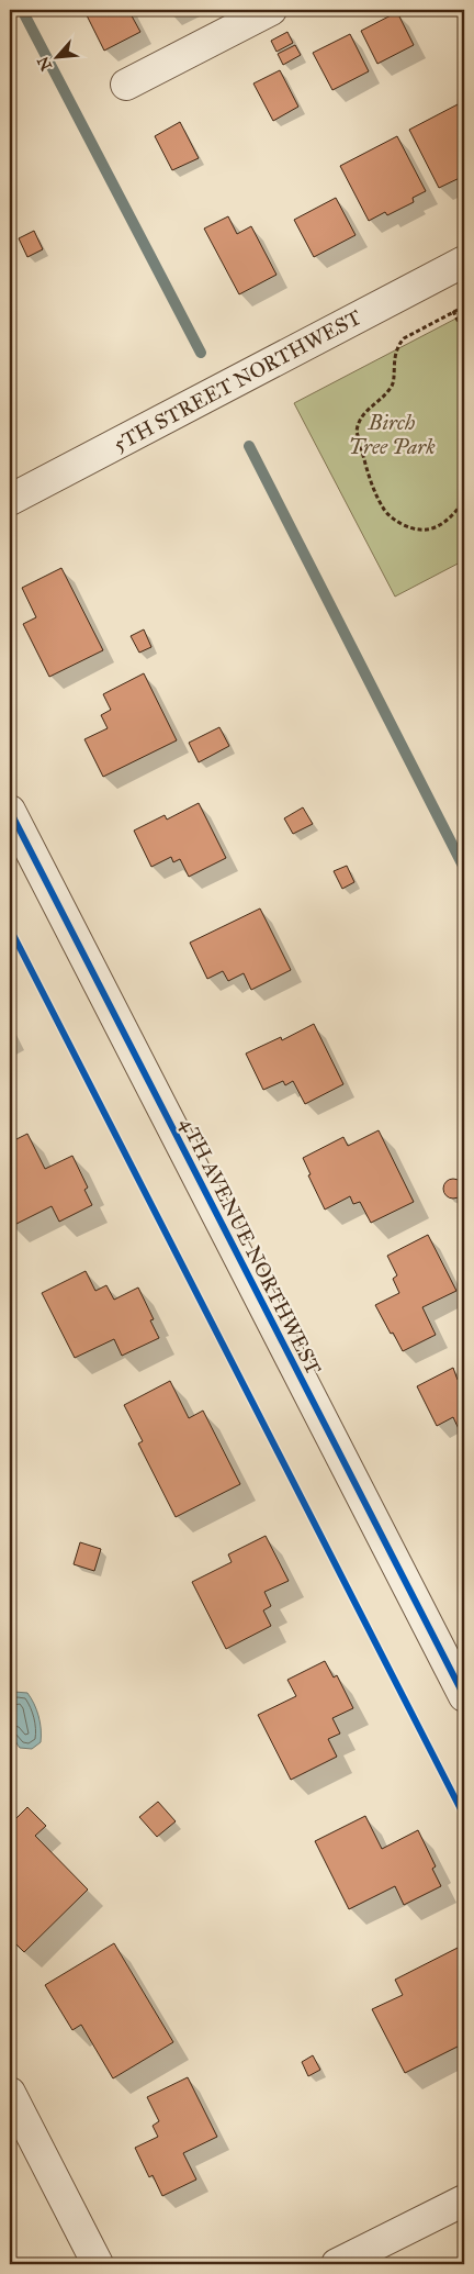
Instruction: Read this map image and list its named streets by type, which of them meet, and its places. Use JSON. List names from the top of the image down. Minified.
{"streets":{"street":["5TH STREET NORTHWEST","4TH AVENUE NORTHWEST"]},"parks":["Birch Tree Park"],"north":"bottom left"}
